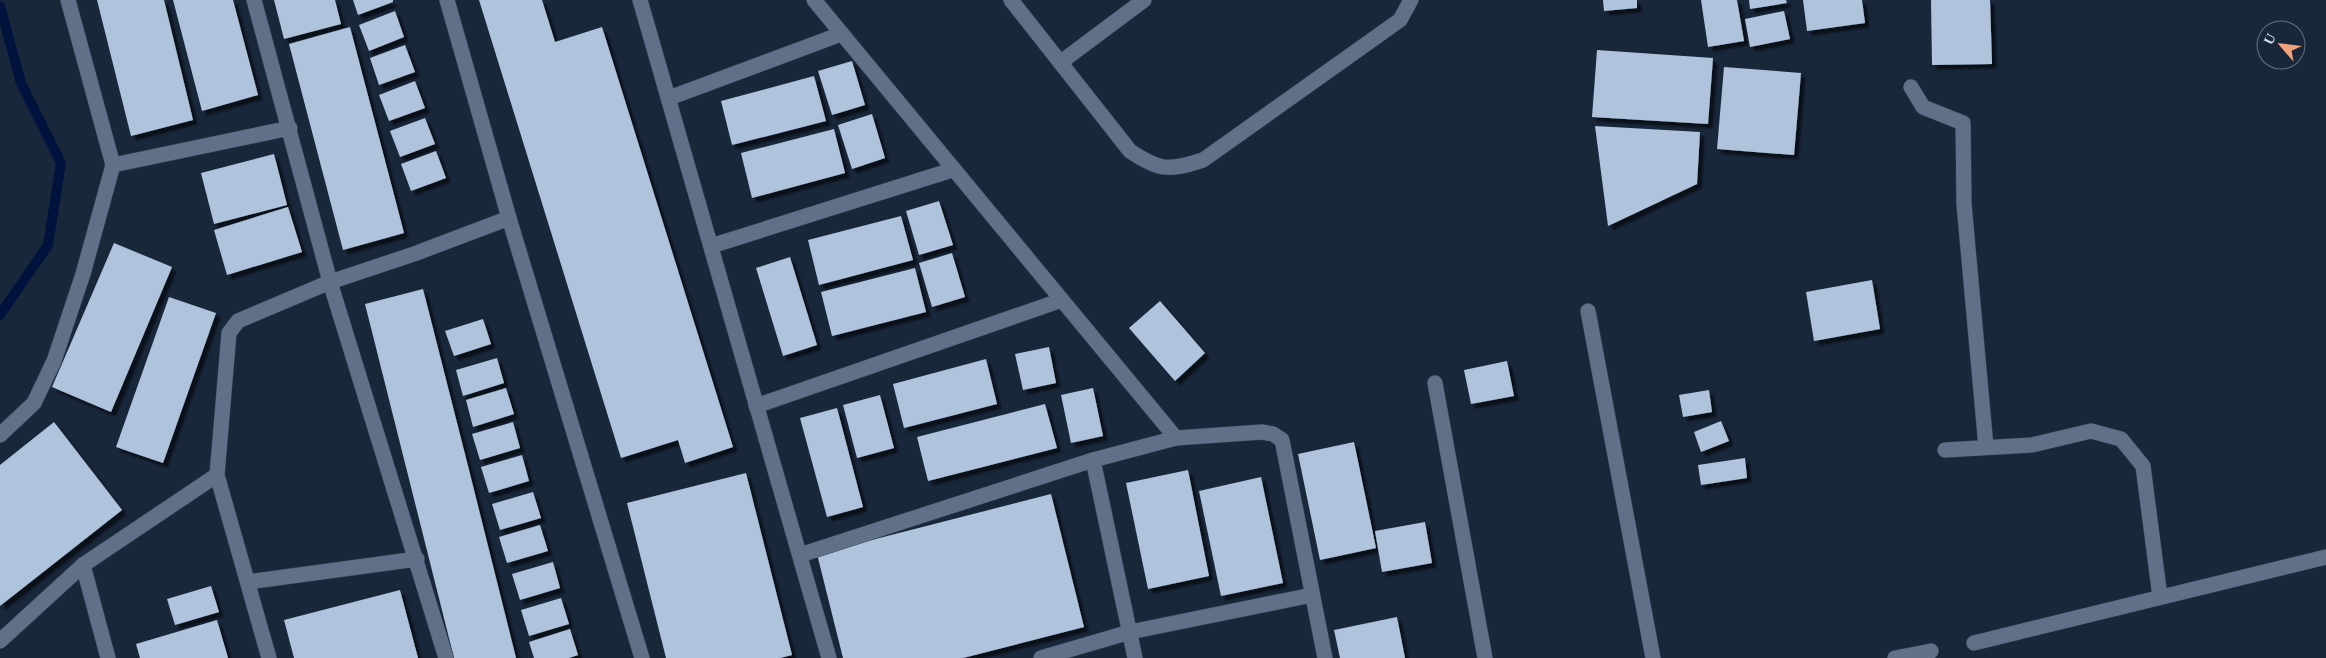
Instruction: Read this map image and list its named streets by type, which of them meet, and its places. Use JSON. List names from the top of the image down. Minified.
{"north":"top left"}
